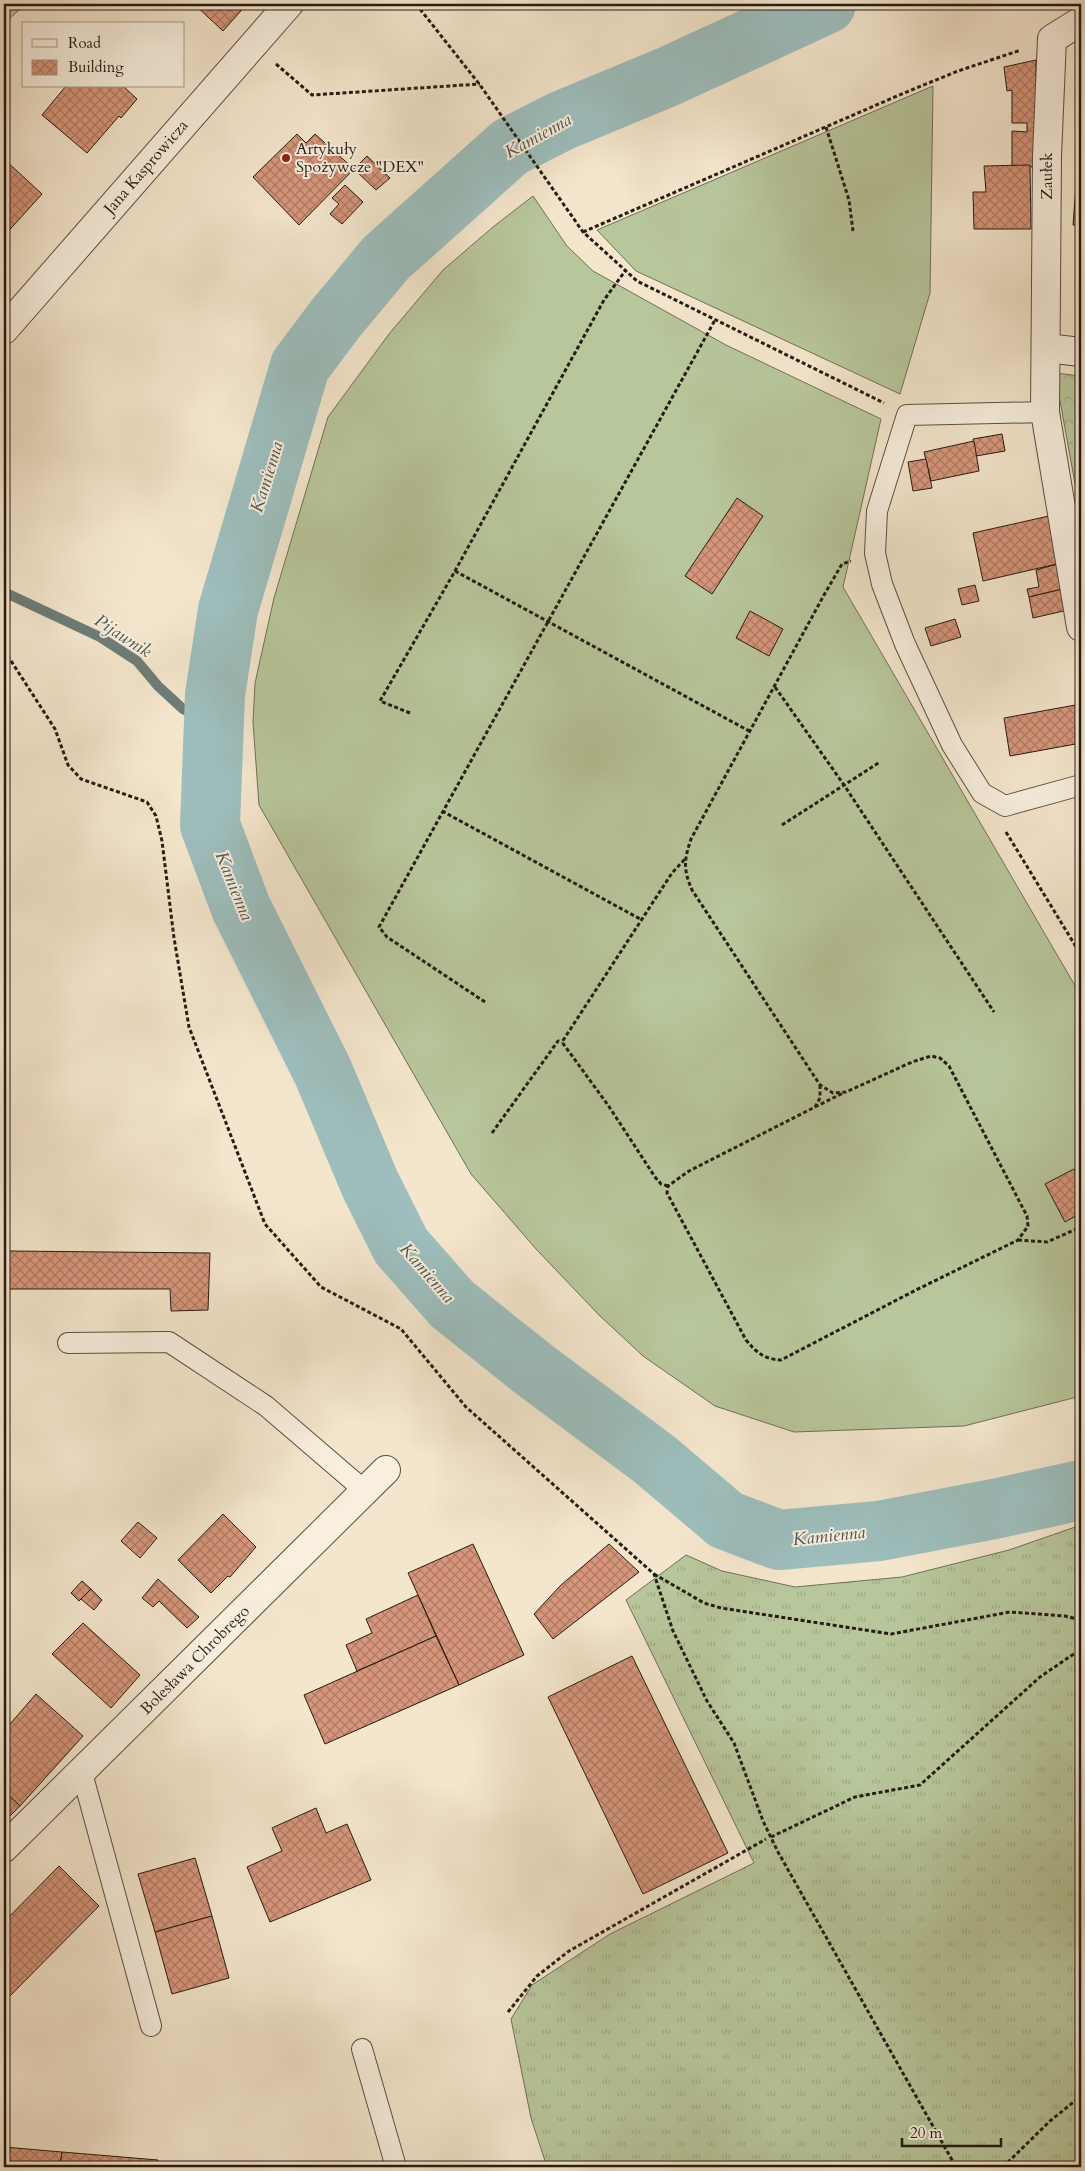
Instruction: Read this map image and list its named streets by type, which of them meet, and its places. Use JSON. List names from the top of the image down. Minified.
{"streets":{"street":["Jana Kasprowicza","Zaułek","Bolesława Chrobrego"]},"water":["Kamienna","Pijawnik"],"places":["Artykuły Spożywcze \"DEX\""],"legend":["Road","Building"],"scale_bar":"20 m"}
